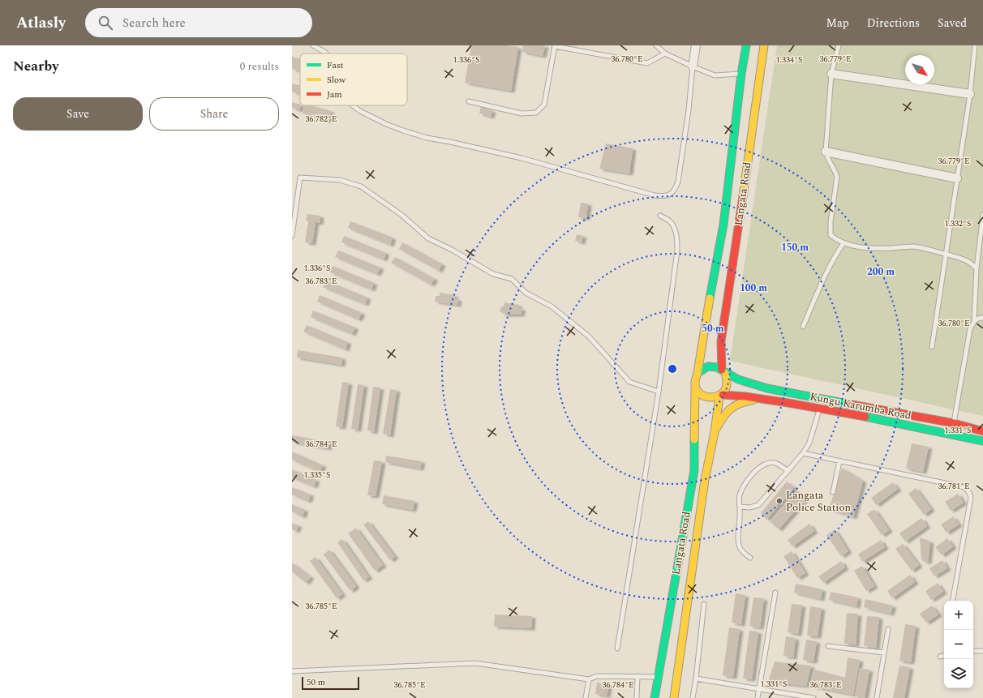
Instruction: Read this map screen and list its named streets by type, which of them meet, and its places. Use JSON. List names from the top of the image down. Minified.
{"streets":{"main road":["Langata Road","Kungu Karumba Road"]},"crossings":[["Langata Road","Kungu Karumba Road"]],"places":["Langata Police Station"],"legend":["Fast","Slow","Jam"],"scale_bar":"50 m","north":"bottom right","page":{"header":"Atlasly","search":"Search here","nav":["Map","Directions","Saved"],"heading":["Nearby","0 results"],"buttons":["Save","Share"],"map_buttons":["+","−"],"scale":"50 m"},"coordinates":["36.780°E","36.779°E","1.336°S","1.334°S","36.782°E","1.332°S","36.783°E","1.331°S","36.784°E","1.335°S","36.781°E","36.785°E"],"rings":["150 m","200 m","100 m","50 m"]}
